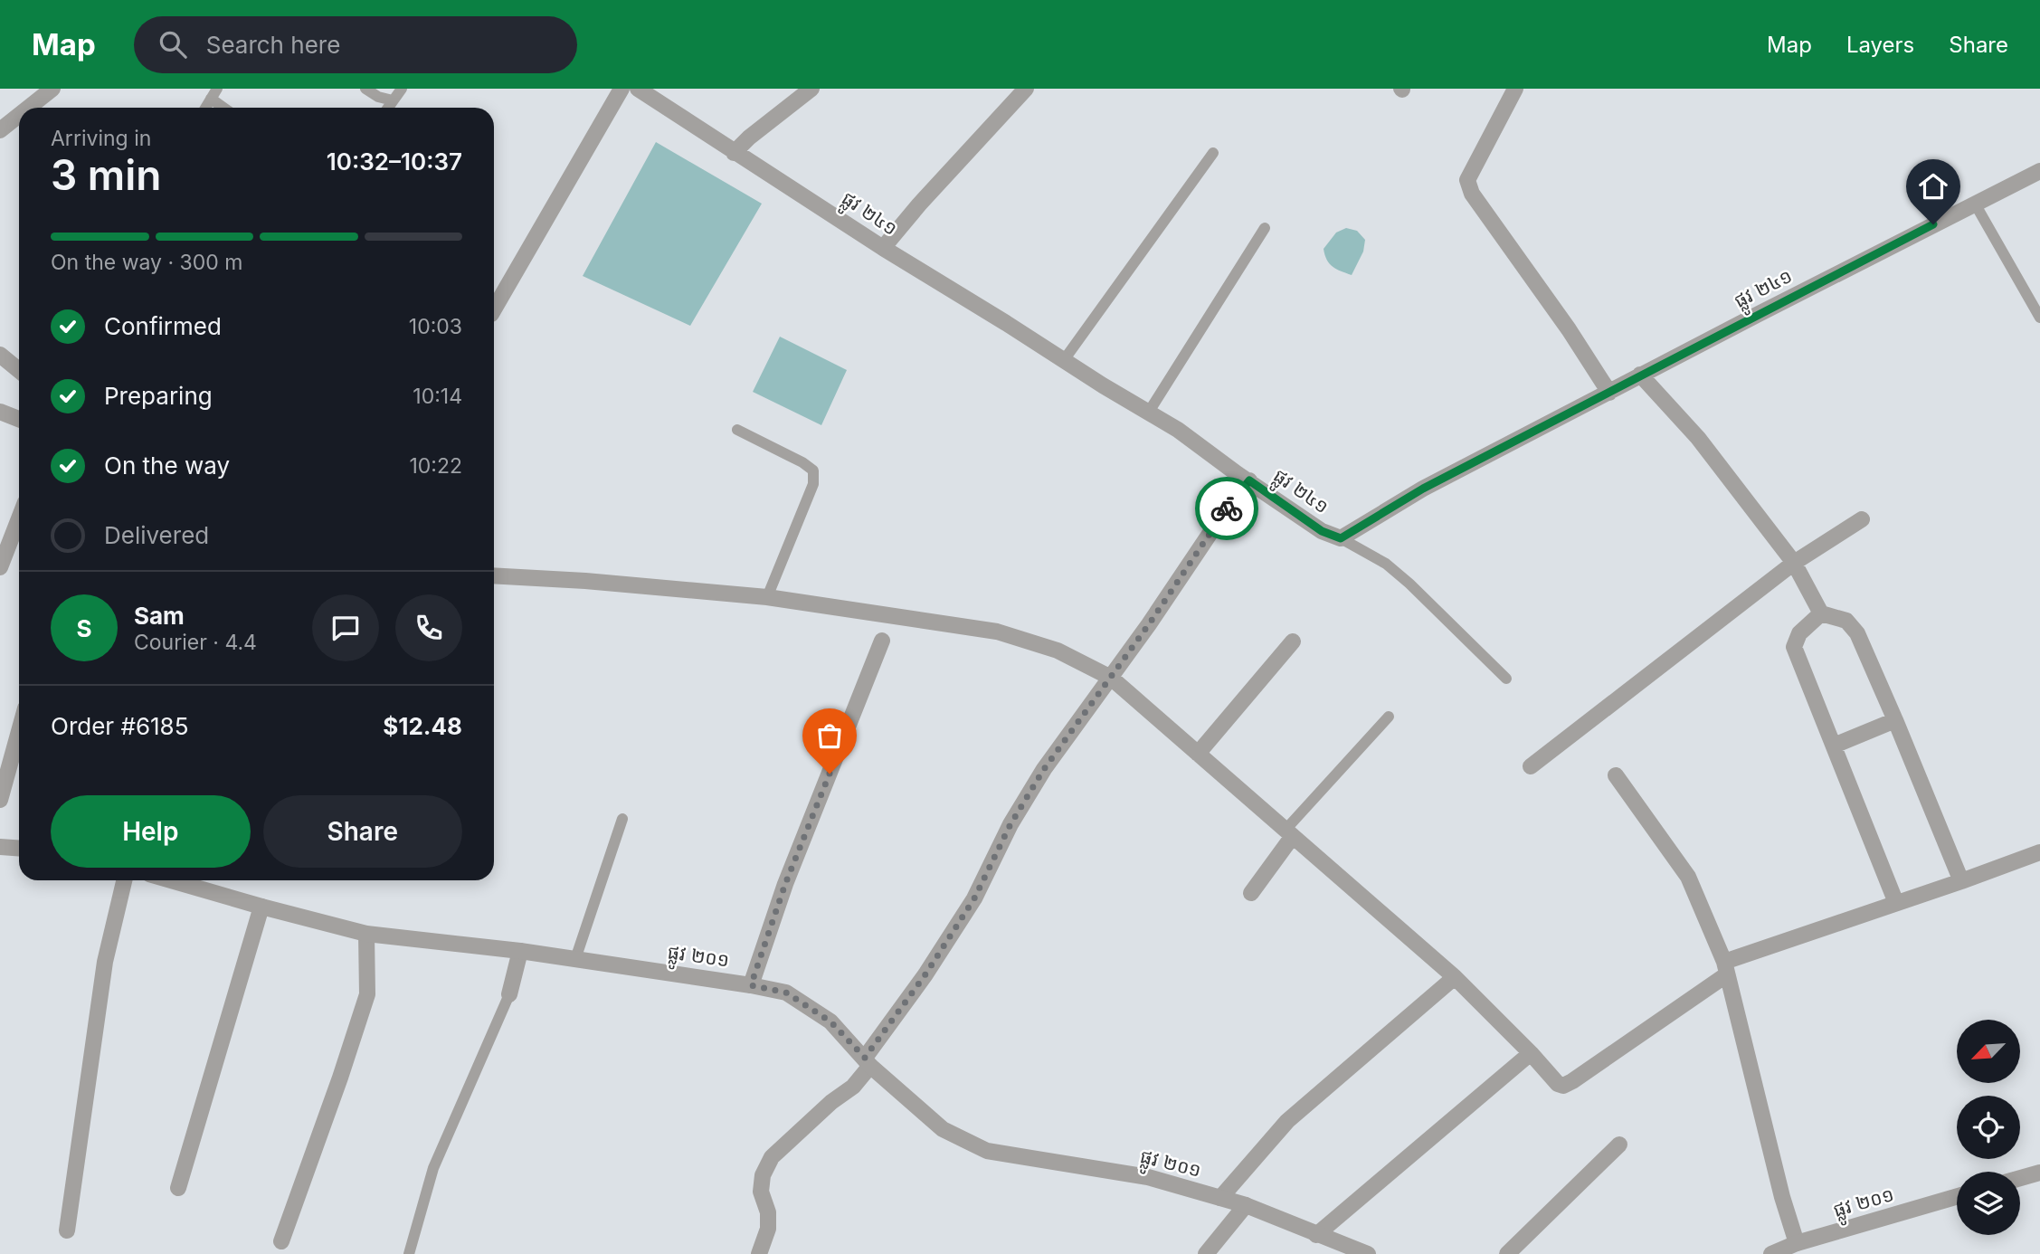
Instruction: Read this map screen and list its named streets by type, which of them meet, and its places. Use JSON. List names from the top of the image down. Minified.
{"streets":{"street":["ផ្លូវ ២៤១","ផ្លូវ ២០១"]},"north":"bottom left","page":{"header":"Map","search":"Search here","nav":["Map","Layers","Share"],"heading":["3 min","Arriving in","10:32–10:37"],"panel":["Sam","Courier · 4.4","Order #6185","$12.48"],"bar":"On the way · 300 m","list":[["Confirmed","10:03"],["Preparing","10:14"],["On the way","10:22"],"Delivered"],"round":"S","buttons":["Help","Share"]}}
